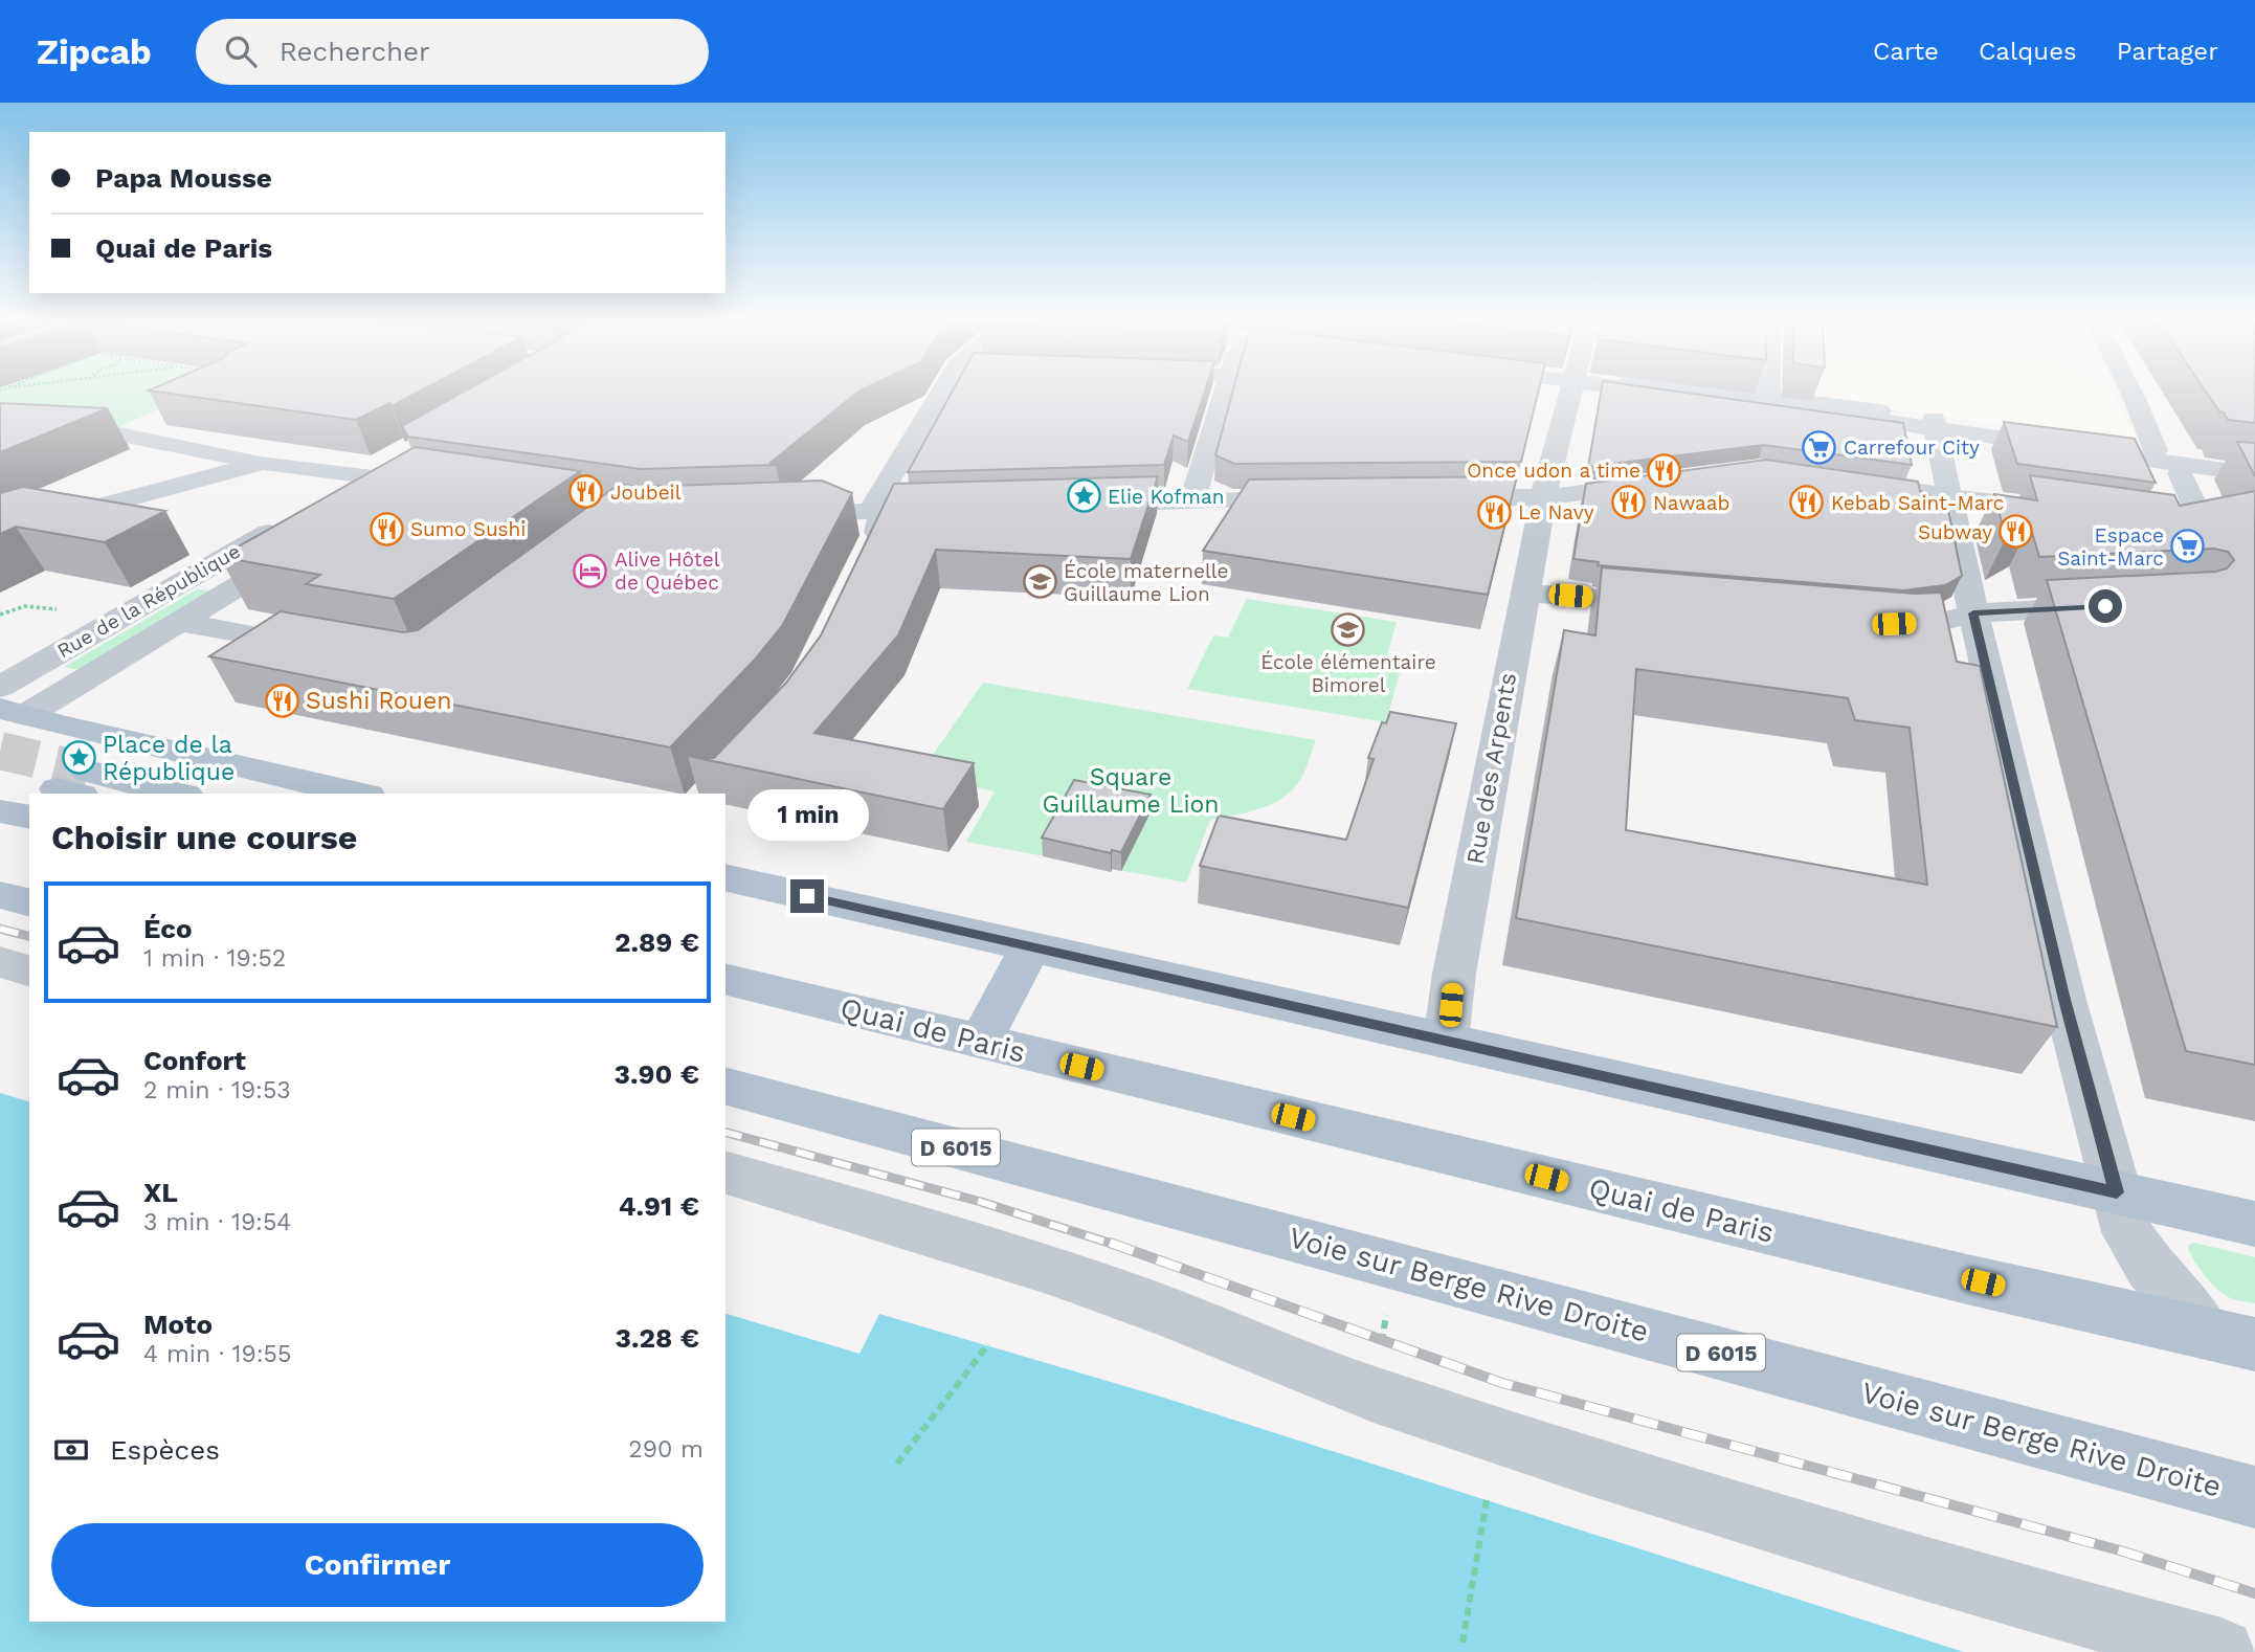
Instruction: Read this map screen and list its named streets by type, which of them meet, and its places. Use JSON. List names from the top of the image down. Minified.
{"streets":{"main road":["Quai de Paris","D 6015","Voie sur Berge Rive Droite"],"street":["Rue de la République","Rue des Arpents"]},"parks":["Square Guillaume Lion"],"places":{"supermarket":["Carrefour City","Espace Saint-Marc"],"restaurant":["Once udon a time","Joubeil","Nawaab","Kebab Saint-Marc","Le Navy","Sumo Sushi","Subway","Sushi Rouen"],"place":["Elie Kofman","Place de la République"],"hotel":["Alive Hôtel de Québec"],"school or university":["École maternelle Guillaume Lion","École élémentaire Bimorel"]},"page":{"header":"Zipcab","search":"Rechercher","nav":["Carte","Calques","Partager"],"banner":["Papa Mousse","Quai de Paris"],"bubble":"1 min","heading":"Choisir une course","list":[{"name":"Éco","note":"1 min · 19:52","value":"2.89 €"},{"name":"Confort","note":"2 min · 19:53","value":"3.90 €"},{"name":"XL","note":"3 min · 19:54","value":"4.91 €"},{"name":"Moto","note":"4 min · 19:55","value":"3.28 €"}],"pay":["Espèces","290 m"],"buttons":"Confirmer"}}
